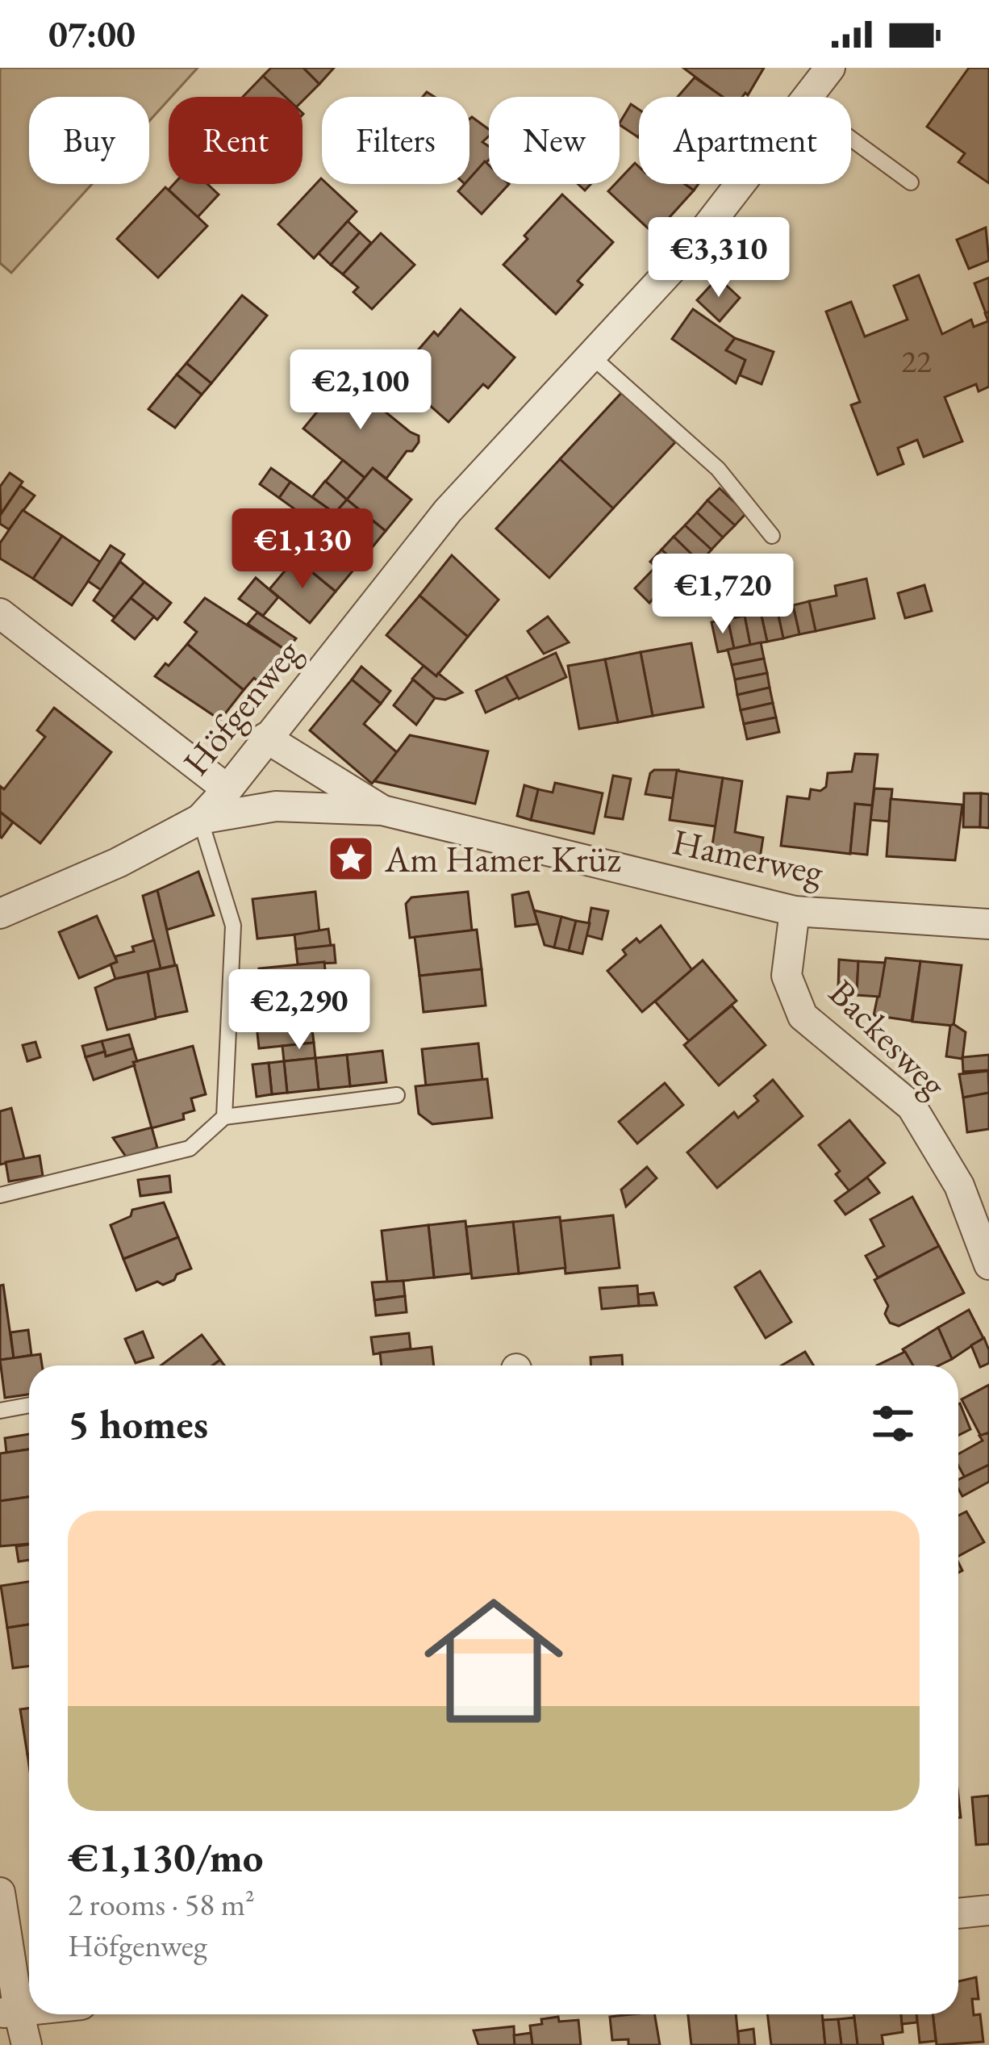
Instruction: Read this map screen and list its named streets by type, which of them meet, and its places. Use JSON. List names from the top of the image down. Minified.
{"streets":{"street":["Höfgenweg","Hamerweg","Backesweg"]},"crossings":[["Höfgenweg","Hamerweg"],["Hamerweg","Backesweg"]],"places":{"place":["Am Hamer Krüz"]},"house_numbers":["22"],"page":{"status":"07:00","chip":["Buy","Rent","Filters","New","Apartment"],"price":["€3,310","€2,100","€1,130","€1,720","€2,290"],"heading":"5 homes","list":[{"name":"€1,130/mo","note":"2 rooms · 58 m² · Höfgenweg"}]}}
